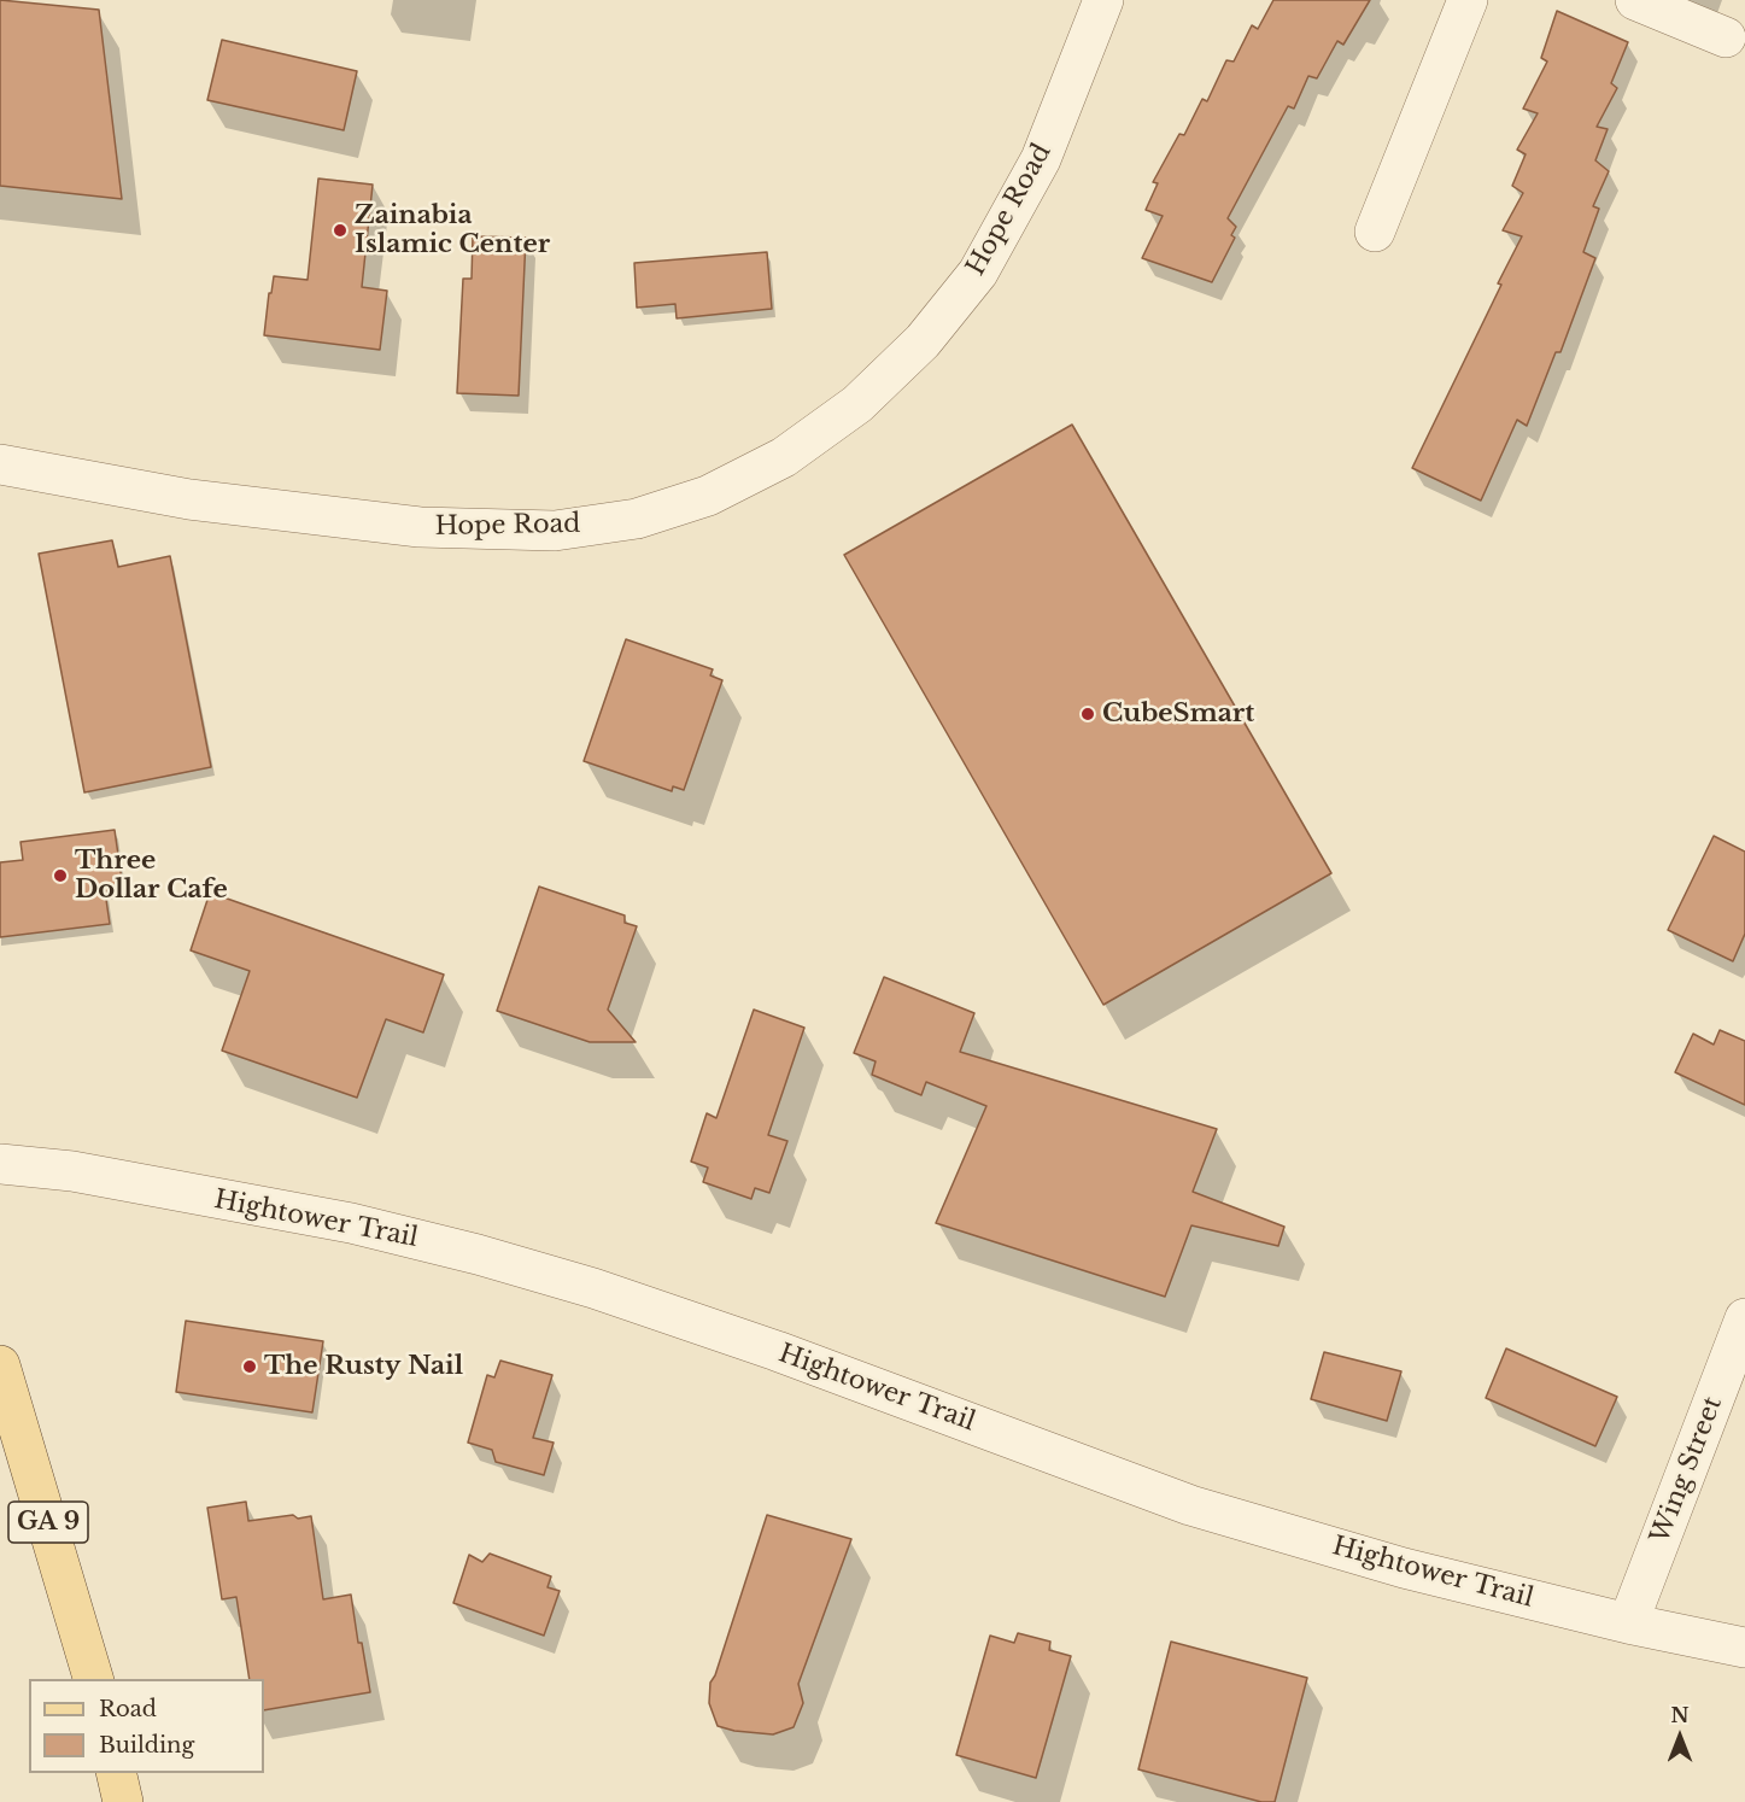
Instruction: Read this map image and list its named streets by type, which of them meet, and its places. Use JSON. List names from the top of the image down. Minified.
{"streets":{"main road":["GA 9"],"street":["Hope Road","Hightower Trail","Wing Street"]},"crossings":[["Hightower Trail","Wing Street"]],"places":["Zainabia Islamic Center","CubeSmart","Three Dollar Cafe","The Rusty Nail"],"legend":["Road","Building"],"north":"top"}
